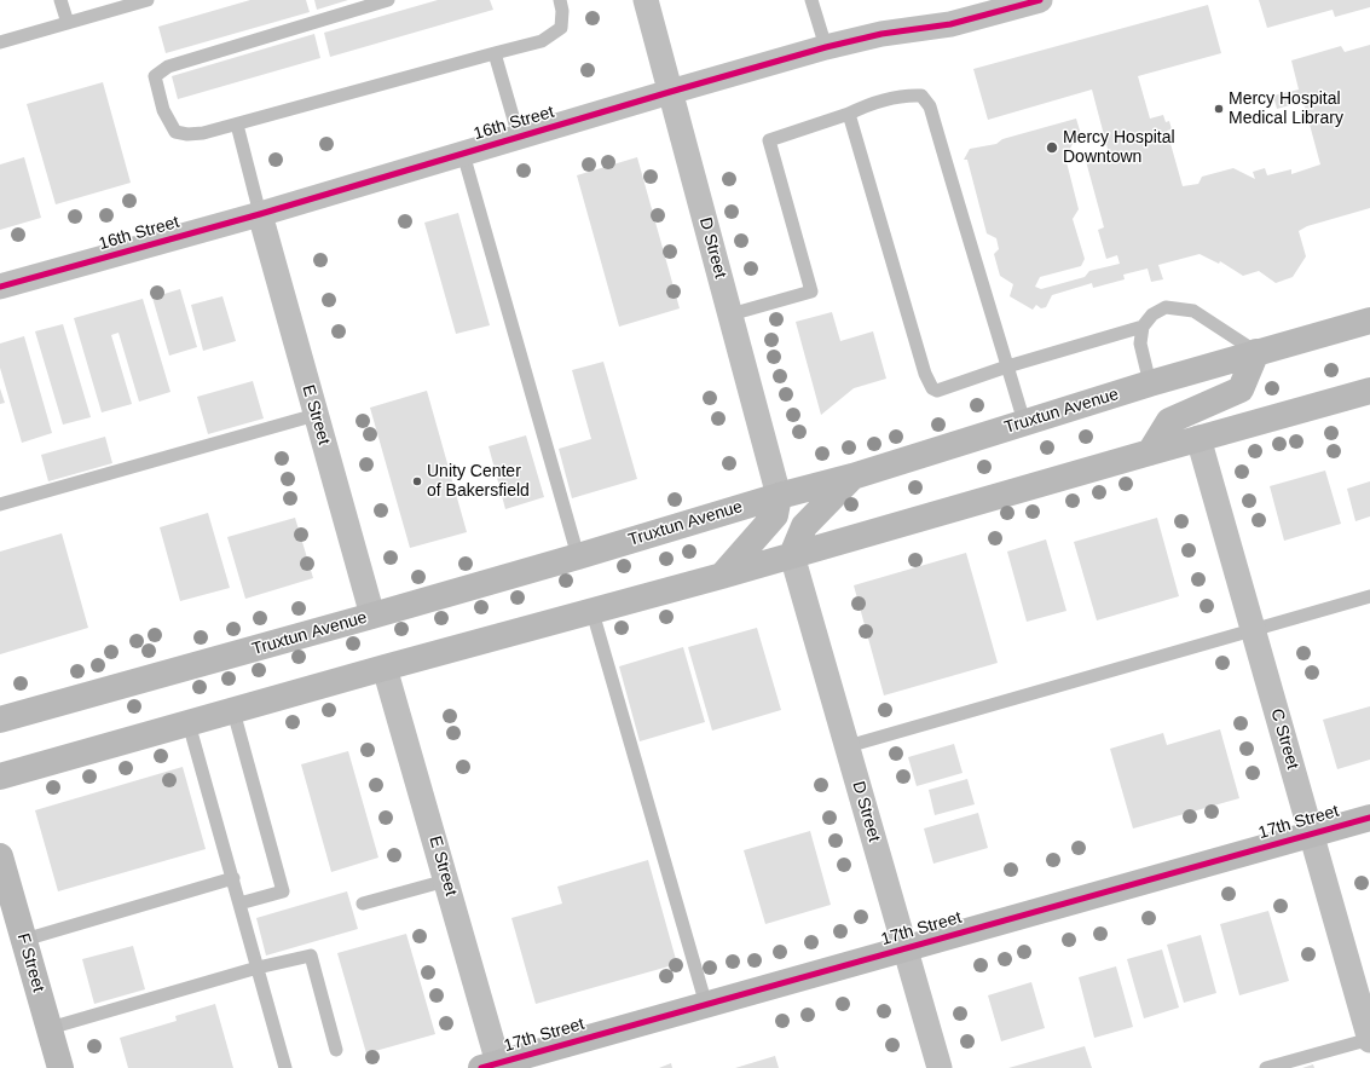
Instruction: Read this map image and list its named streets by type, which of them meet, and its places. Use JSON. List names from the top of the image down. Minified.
{"streets":{"main road":["Truxtun Avenue","17th Street","F Street"],"street":["16th Street","D Street","E Street","C Street"]},"crossings":[["16th Street","D Street"],["16th Street","E Street"],["D Street","Truxtun Avenue"],["D Street","17th Street"],["Truxtun Avenue","E Street"],["E Street","17th Street"],["C Street","17th Street"]],"places":["Mercy Hospital Medical Library","Mercy Hospital Downtown","Unity Center of Bakersfield"]}
